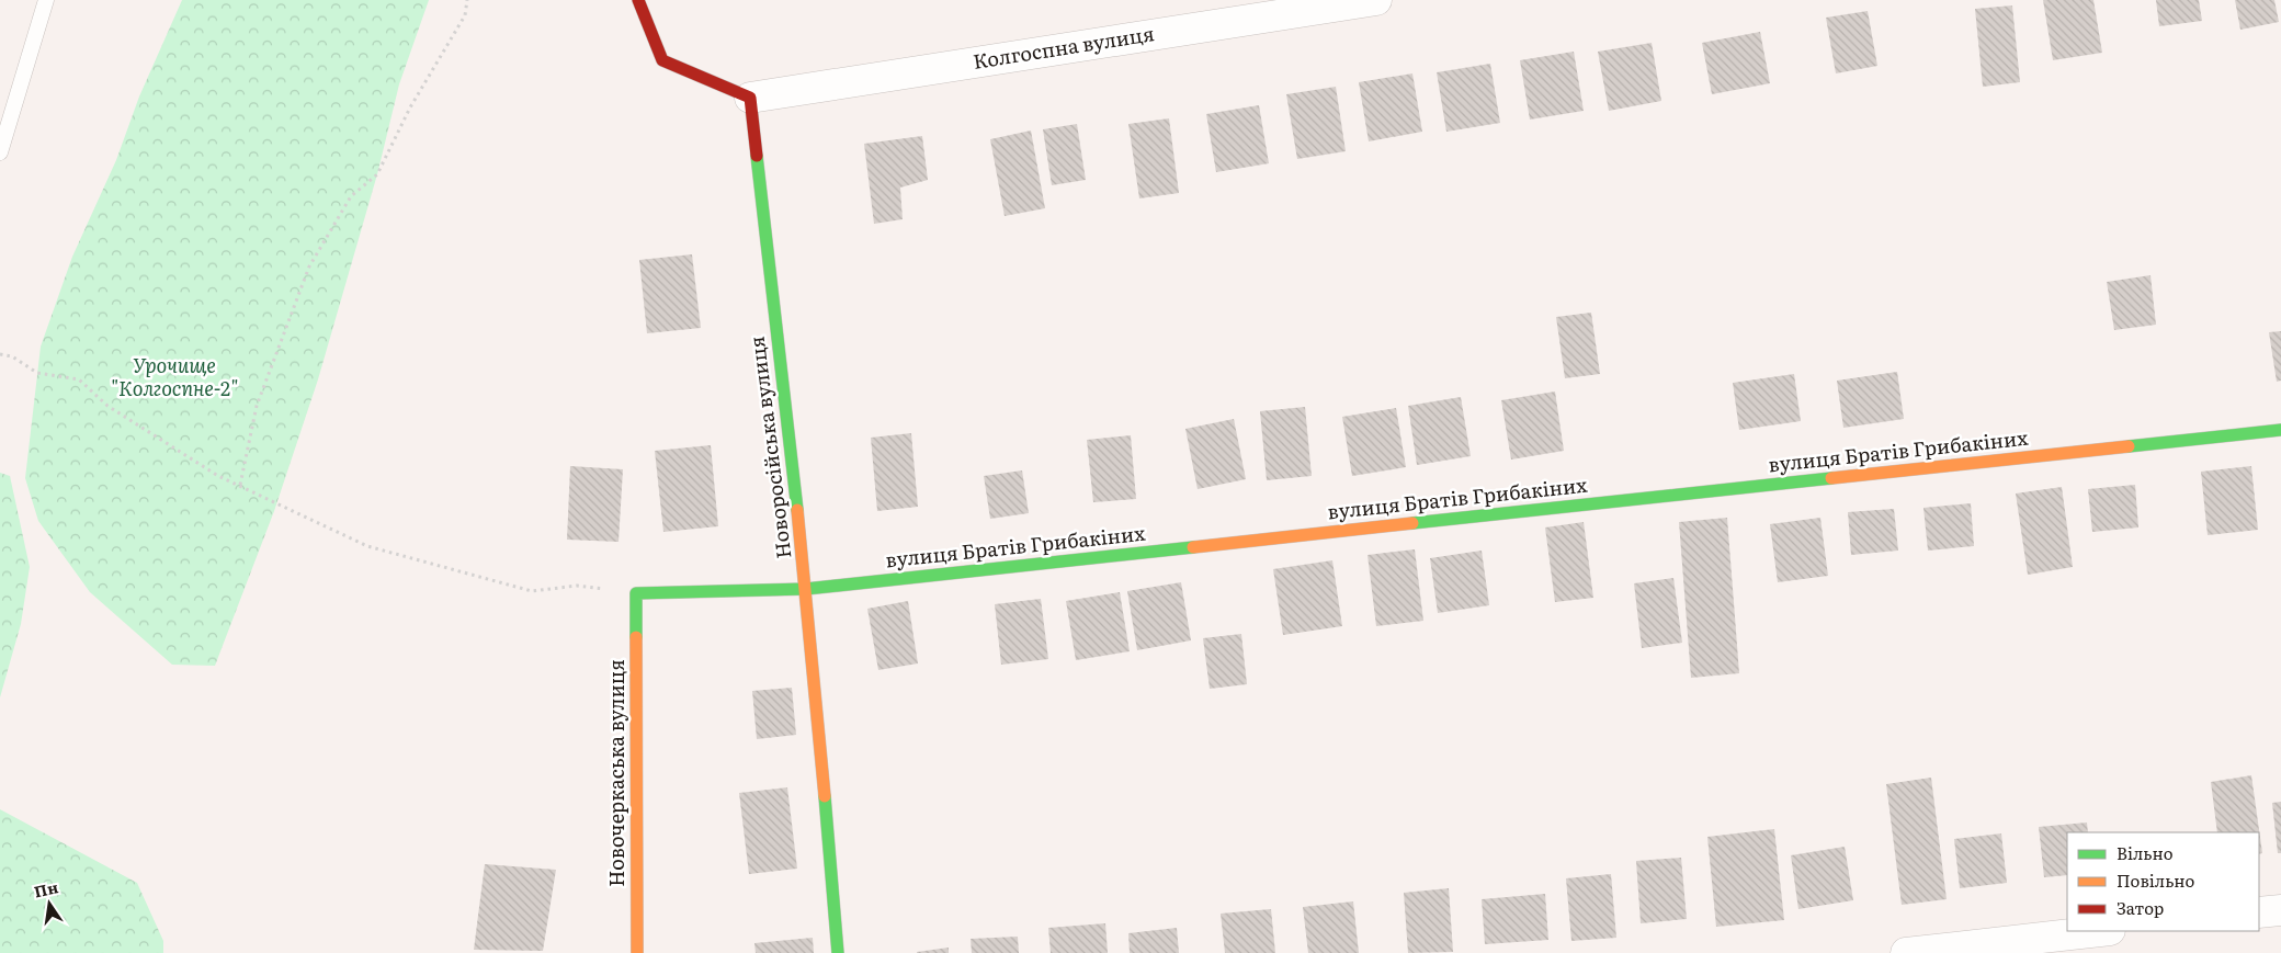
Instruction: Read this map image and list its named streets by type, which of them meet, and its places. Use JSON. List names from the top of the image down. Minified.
{"streets":{"street":["Колгоспна вулиця","Новоросійська вулиця","вулиця Братів Грибакіних","Новочеркаська вулиця"]},"crossings":[["Колгоспна вулиця","Новоросійська вулиця"],["Новоросійська вулиця","вулиця Братів Грибакіних"],["вулиця Братів Грибакіних","Новочеркаська вулиця"]],"parks":["Урочище \"Колгоспне-2\""],"legend":["Вільно","Повільно","Затор"],"north":"top"}
